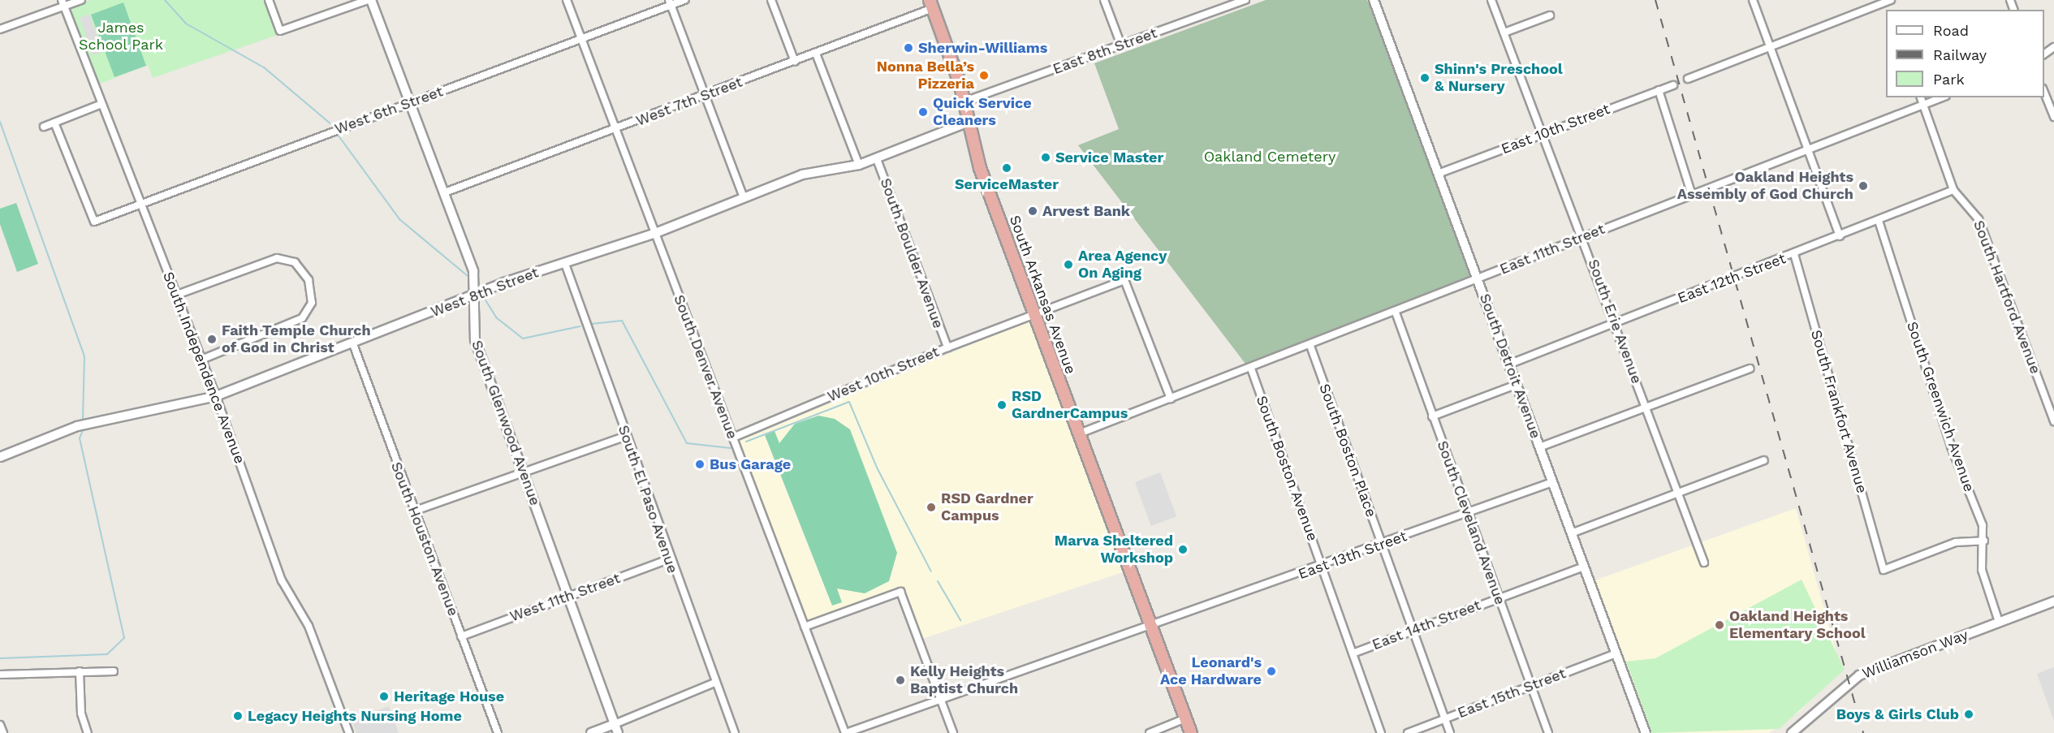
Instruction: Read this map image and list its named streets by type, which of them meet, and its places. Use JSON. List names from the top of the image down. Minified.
{"streets":{"highway":["South Arkansas Avenue"],"street":["East 8th Street","West 7th Street","West 6th Street","East 10th Street","East 11th Street","South Boulder Avenue","East 12th Street","West 8th Street","South Hartford Avenue","South Erie Avenue","South Detroit Avenue","South Denver Avenue","South Independence Avenue","West 10th Street","South Greenwich Avenue","South Frankfort Avenue","South Glenwood Avenue","South Boston Place","South Boston Avenue","South El Paso Avenue","South Cleveland Avenue","South Houston Avenue","East 13th Street","West 11th Street","East 14th Street","Williamson Way","East 15th Street"]},"crossings":[["East 8th Street","South Arkansas Avenue"],["West 7th Street","South Arkansas Avenue"],["West 7th Street","South Denver Avenue"],["West 7th Street","South Glenwood Avenue"],["West 6th Street","South Denver Avenue"],["West 6th Street","South Independence Avenue"],["West 6th Street","South Glenwood Avenue"],["East 10th Street","South Erie Avenue"],["East 10th Street","South Detroit Avenue"],["East 11th Street","South Arkansas Avenue"],["East 11th Street","South Hartford Avenue"],["East 11th Street","South Erie Avenue"],["East 11th Street","South Detroit Avenue"],["East 11th Street","South Boston Place"],["East 11th Street","South Boston Avenue"],["East 11th Street","South Cleveland Avenue"],["South Boulder Avenue","West 8th Street"],["South Boulder Avenue","West 10th Street"],["East 12th Street","South Hartford Avenue"],["East 12th Street","South Erie Avenue"],["East 12th Street","South Detroit Avenue"],["East 12th Street","South Greenwich Avenue"],["East 12th Street","South Frankfort Avenue"],["West 8th Street","South Arkansas Avenue"],["West 8th Street","South Denver Avenue"],["West 8th Street","South Independence Avenue"],["West 8th Street","South Glenwood Avenue"],["West 8th Street","South El Paso Avenue"],["West 8th Street","South Houston Avenue"],["South Arkansas Avenue","West 10th Street"],["South Arkansas Avenue","East 13th Street"],["South Detroit Avenue","East 13th Street"],["South Detroit Avenue","East 14th Street"],["South Detroit Avenue","East 15th Street"],["South Denver Avenue","West 10th Street"],["South Denver Avenue","East 13th Street"],["South Greenwich Avenue","South Frankfort Avenue"],["South Greenwich Avenue","Williamson Way"],["South Glenwood Avenue","West 11th Street"],["South Boston Place","East 13th Street"],["South Boston Place","East 14th Street"],["South Boston Place","East 15th Street"],["South Boston Avenue","East 13th Street"],["South Boston Avenue","East 14th Street"],["South El Paso Avenue","West 11th Street"],["South Cleveland Avenue","East 13th Street"],["South Cleveland Avenue","East 14th Street"],["South Cleveland Avenue","East 15th Street"],["South Houston Avenue","West 11th Street"]],"parks":["James School Park","Oakland Cemetery"],"places":["Sherwin-Williams","Nonna Bella’s Pizzeria","Shinn's Preschool & Nursery","Quick Service Cleaners","Service Master","ServiceMaster","Oakland Heights Assembly of God Church","Arvest Bank","Area Agency On Aging","Faith Temple Church of God in Christ","RSD GardnerCampus","Bus Garage","RSD Gardner Campus","Marva Sheltered Workshop","Oakland Heights Elementary School","Leonard's Ace Hardware","Kelly Heights Baptist Church","Heritage House","Boys & Girls Club","Legacy Heights Nursing Home"],"legend":["Road","Railway","Park"]}
